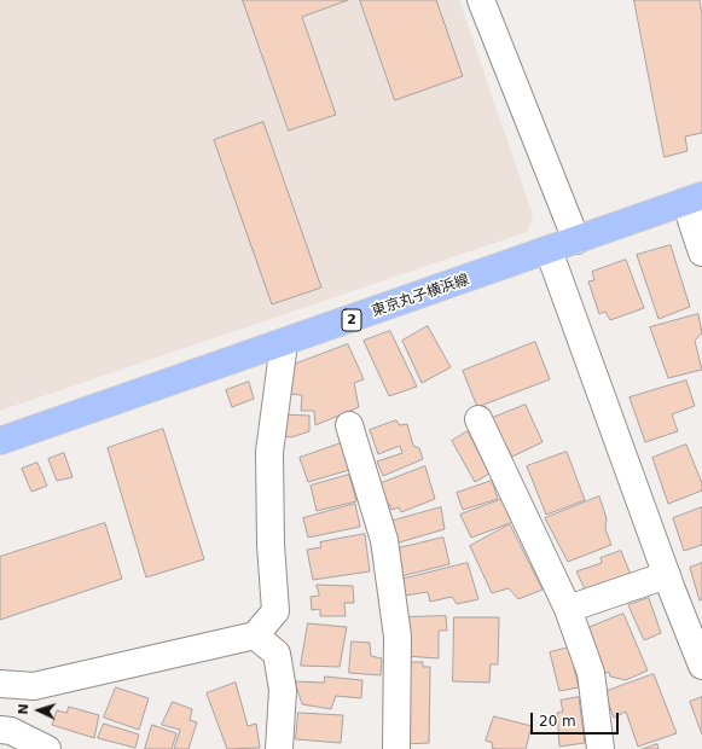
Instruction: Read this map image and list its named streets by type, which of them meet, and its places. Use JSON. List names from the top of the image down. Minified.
{"streets":{"main road":["東京丸子横浜線","2"]},"scale_bar":"20 m","north":"left"}
